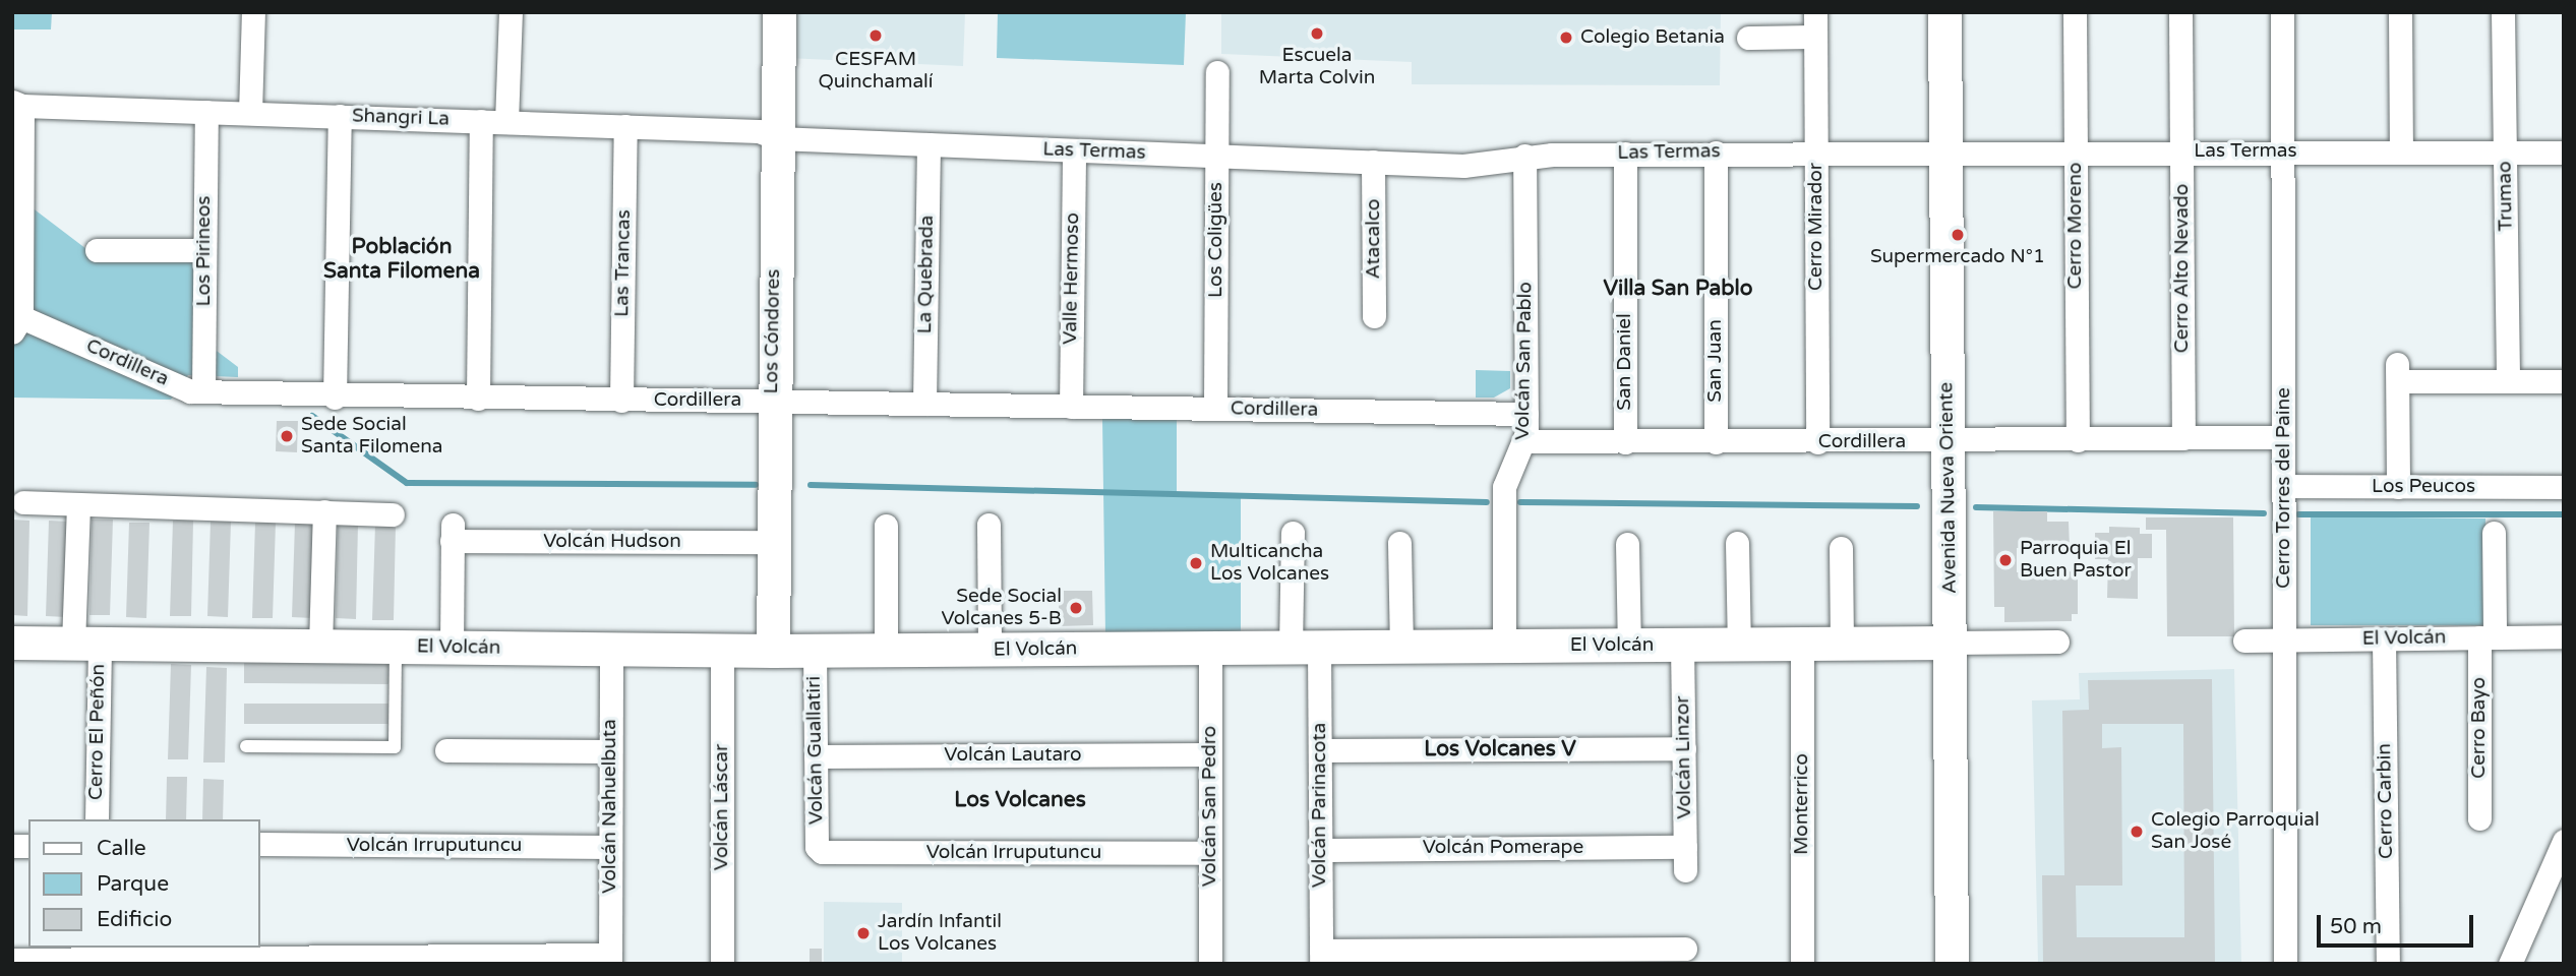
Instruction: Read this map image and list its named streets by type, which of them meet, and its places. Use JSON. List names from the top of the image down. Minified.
{"streets":{"street":["Shangri La","Las Termas","Trumao","Cerro Moreno","Cerro Mirador","Atacalco","Los Coligües","Los Pirineos","Las Trancas","Cerro Alto Nevado","La Quebrada","Valle Hermoso","Los Cóndores","Volcán San Pablo","San Juan","San Daniel","Cordillera","Los Peucos","Avenida Nueva Oriente","Cerro Torres del Paine","Volcán Hudson","El Volcán","Cerro Bayo","Cerro El Peñón","Volcán Guallatiri","Volcán Lautaro","Volcán Linzor","Cerro Carbin","Monterrico","Volcán Parinacota","Volcán Nahuelbuta","Volcán San Pedro","Volcán Láscar","Volcán Irruputuncu","Volcán Pomerape"]},"crossings":[["Shangri La","Las Termas"],["Shangri La","Los Pirineos"],["Shangri La","Las Trancas"],["Shangri La","Los Cóndores"],["Las Termas","Trumao"],["Las Termas","Cerro Moreno"],["Las Termas","Cerro Mirador"],["Las Termas","Atacalco"],["Las Termas","Los Coligües"],["Las Termas","Cerro Alto Nevado"],["Las Termas","La Quebrada"],["Las Termas","Valle Hermoso"],["Las Termas","Los Cóndores"],["Las Termas","Volcán San Pablo"],["Las Termas","San Juan"],["Las Termas","San Daniel"],["Las Termas","Avenida Nueva Oriente"],["Las Termas","Cerro Torres del Paine"],["Cerro Moreno","Cordillera"],["Cerro Mirador","Cordillera"],["Los Coligües","Cordillera"],["Los Pirineos","Cordillera"],["Las Trancas","Cordillera"],["Cerro Alto Nevado","Cordillera"],["La Quebrada","Cordillera"],["Valle Hermoso","Cordillera"],["Los Cóndores","Cordillera"],["Los Cóndores","Volcán Hudson"],["Los Cóndores","El Volcán"],["Volcán San Pablo","Cordillera"],["Volcán San Pablo","El Volcán"],["San Juan","Cordillera"],["San Daniel","Cordillera"],["Cordillera","Avenida Nueva Oriente"],["Cordillera","Cerro Torres del Paine"],["Los Peucos","Cerro Torres del Paine"],["Avenida Nueva Oriente","El Volcán"],["Cerro Torres del Paine","El Volcán"],["Volcán Hudson","El Volcán"],["El Volcán","Cerro Bayo"],["El Volcán","Cerro El Peñón"],["El Volcán","Volcán Guallatiri"],["El Volcán","Volcán Linzor"],["El Volcán","Cerro Carbin"],["El Volcán","Monterrico"],["El Volcán","Volcán Parinacota"],["El Volcán","Volcán Nahuelbuta"],["El Volcán","Volcán San Pedro"],["El Volcán","Volcán Láscar"],["Volcán Guallatiri","Volcán Lautaro"],["Volcán Guallatiri","Volcán Irruputuncu"],["Volcán Lautaro","Volcán San Pedro"],["Volcán Linzor","Volcán Pomerape"],["Volcán Parinacota","Volcán Pomerape"],["Volcán Nahuelbuta","Volcán Irruputuncu"],["Volcán San Pedro","Volcán Irruputuncu"]],"districts":["Población Santa Filomena","Villa San Pablo","Los Volcanes V","Los Volcanes"],"places":["Escuela Marta Colvin","CESFAM Quinchamalí","Colegio Betania","Supermercado N°1","Sede Social Santa Filomena","Parroquia El Buen Pastor","Multicancha Los Volcanes","Sede Social Volcanes 5-B","Colegio Parroquial San José","Jardín Infantil Los Volcanes"],"legend":["Calle","Parque","Edificio"],"scale_bar":"50 m"}
